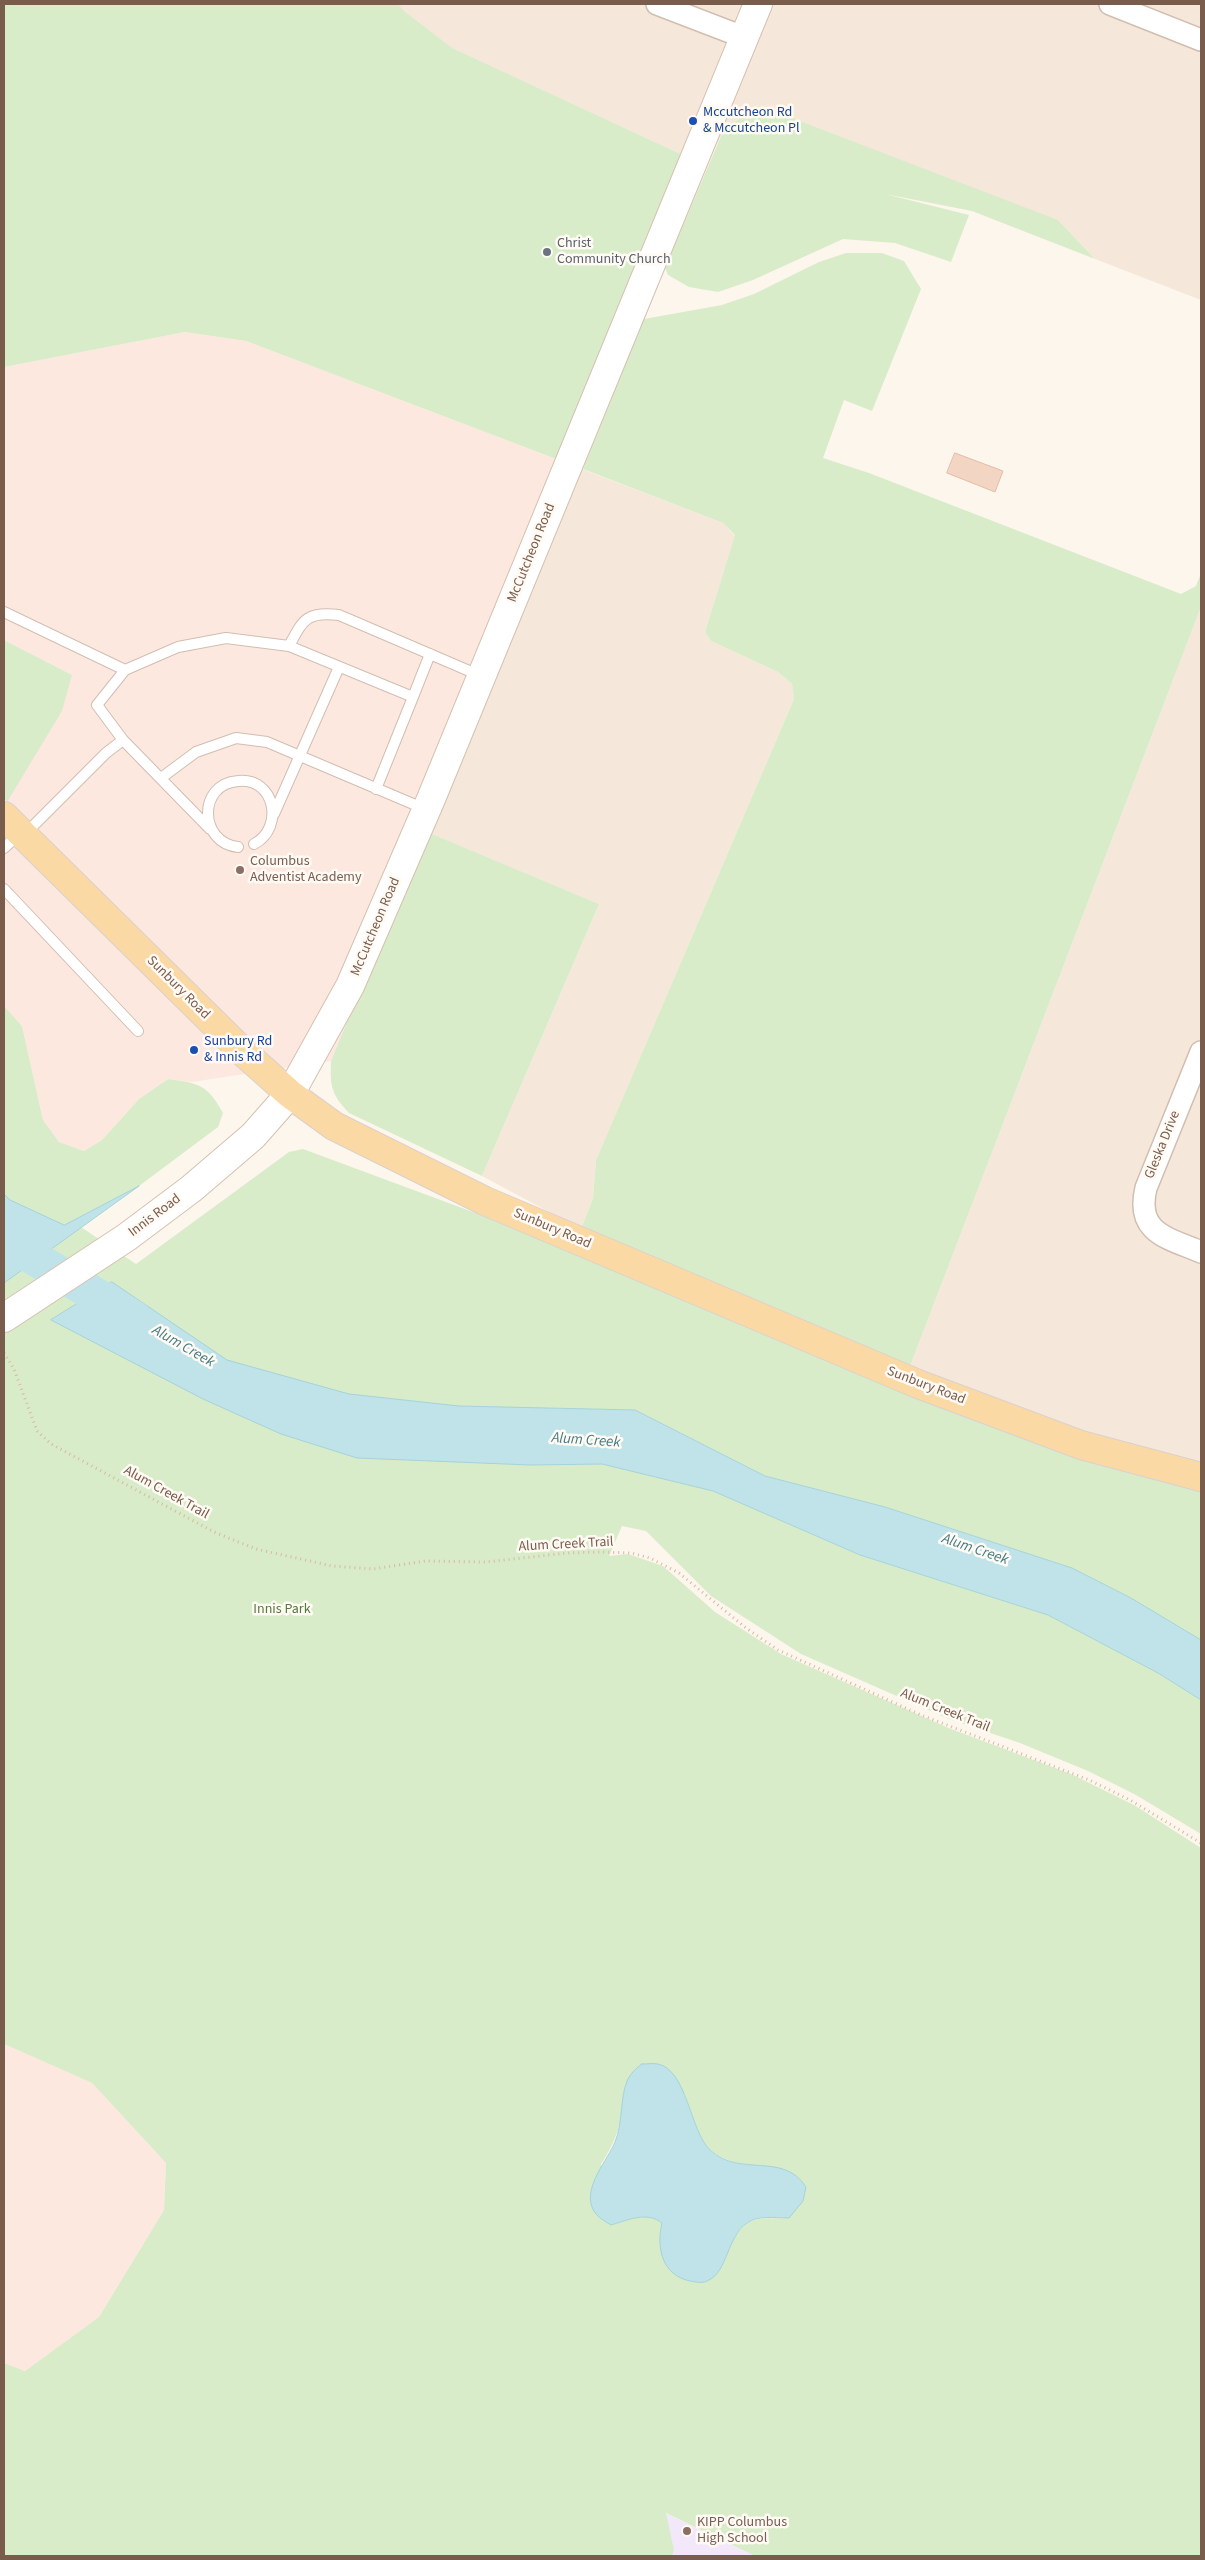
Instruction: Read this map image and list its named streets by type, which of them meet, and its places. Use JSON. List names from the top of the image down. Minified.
{"streets":{"main road":["McCutcheon Road","Sunbury Road","Innis Road"],"street":["Gleska Drive"],"path":["Alum Creek Trail"]},"crossings":[["McCutcheon Road","Sunbury Road"],["McCutcheon Road","Innis Road"],["Sunbury Road","Innis Road"]],"water":["Alum Creek"],"parks":["Innis Park"],"places":["Mccutcheon Rd & Mccutcheon Pl","Christ Community Church","Columbus Adventist Academy","Sunbury Rd & Innis Rd","KIPP Columbus High School"]}
